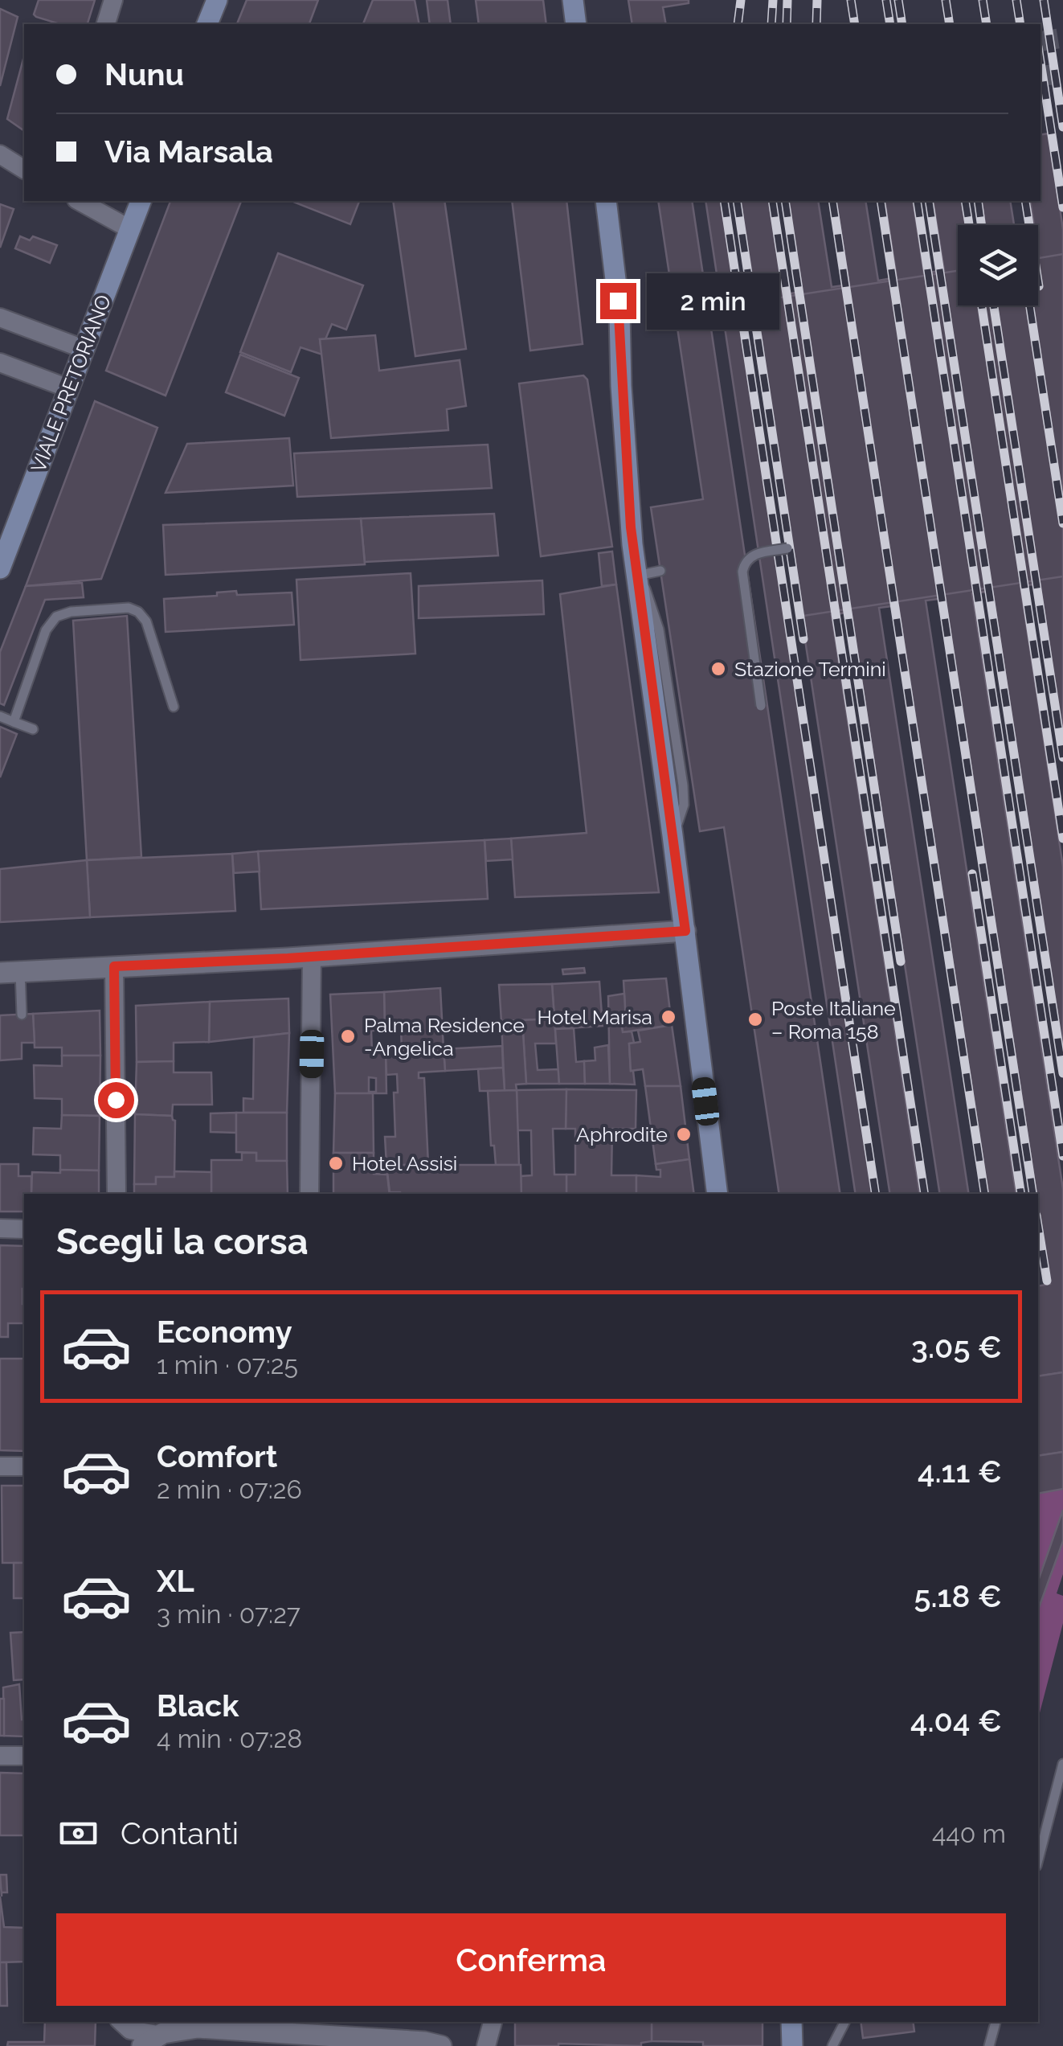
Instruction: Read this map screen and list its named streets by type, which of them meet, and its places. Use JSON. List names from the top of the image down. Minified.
{"streets":{"main road":["VIALE PRETORIANO"]},"places":["Stazione Termini","Hotel Marisa","Poste Italiane – Roma 158","Palma Residence -Angelica","Aphrodite","Hotel Assisi"],"page":{"banner":["Nunu","Via Marsala"],"bubble":"2 min","heading":"Scegli la corsa","list":[{"name":"Economy","note":"1 min · 07:25","value":"3.05 €"},{"name":"Comfort","note":"2 min · 07:26","value":"4.11 €"},{"name":"XL","note":"3 min · 07:27","value":"5.18 €"},{"name":"Black","note":"4 min · 07:28","value":"4.04 €"}],"pay":["Contanti","440 m"],"buttons":"Conferma"}}
